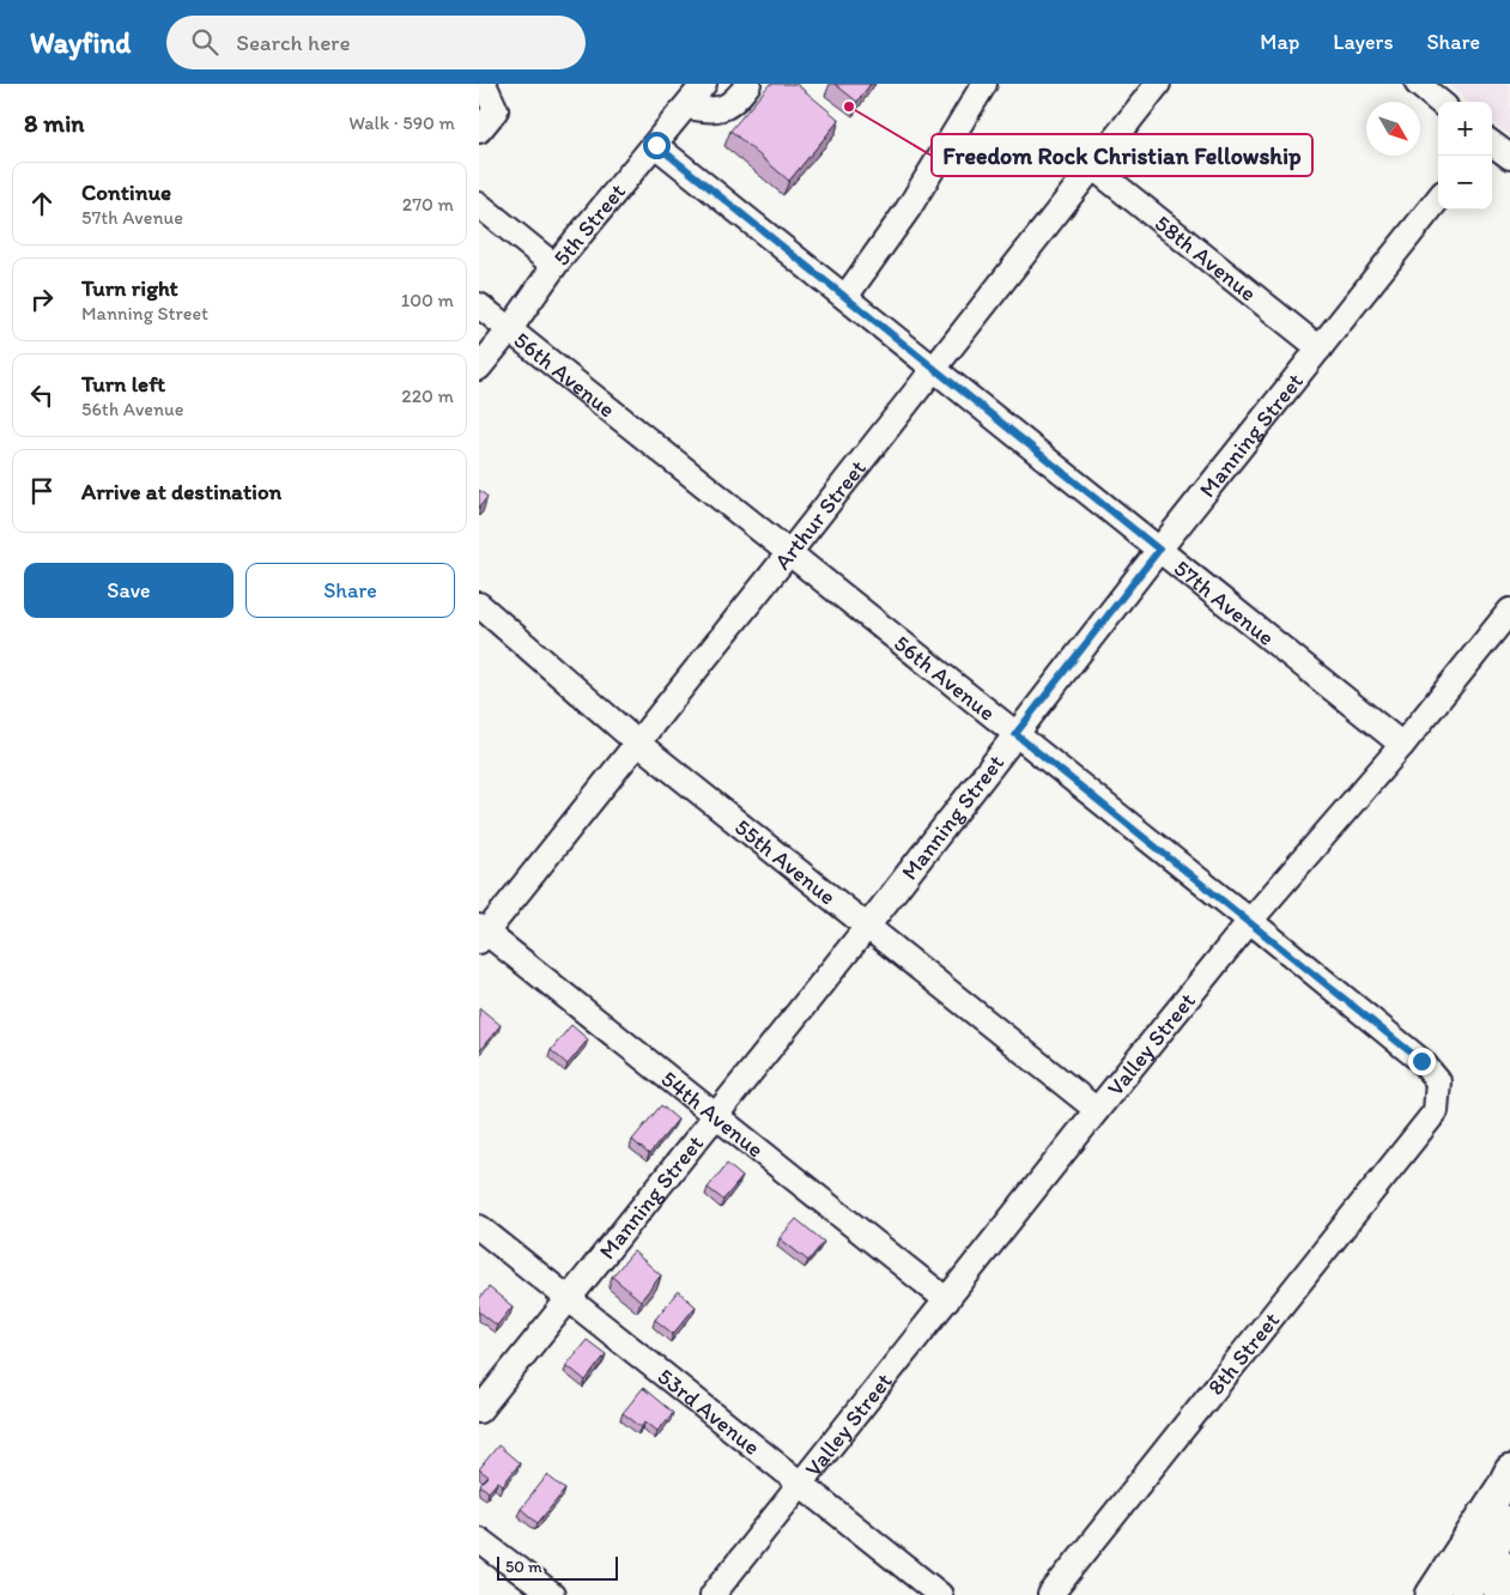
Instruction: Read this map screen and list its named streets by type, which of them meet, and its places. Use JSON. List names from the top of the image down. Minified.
{"streets":{"street":["5th Street","58th Avenue","56th Avenue","Manning Street","Arthur Street","57th Avenue","55th Avenue","Valley Street","54th Avenue","8th Street","53rd Avenue"]},"crossings":[["5th Street","56th Avenue"],["5th Street","57th Avenue"],["58th Avenue","Manning Street"],["58th Avenue","Arthur Street"],["56th Avenue","Manning Street"],["56th Avenue","Arthur Street"],["56th Avenue","Valley Street"],["56th Avenue","8th Street"],["Manning Street","57th Avenue"],["Manning Street","55th Avenue"],["Manning Street","54th Avenue"],["Manning Street","53rd Avenue"],["Arthur Street","57th Avenue"],["Arthur Street","55th Avenue"],["Arthur Street","54th Avenue"],["57th Avenue","Valley Street"],["55th Avenue","Valley Street"],["Valley Street","54th Avenue"],["Valley Street","53rd Avenue"]],"places":["Freedom Rock Christian Fellowship"],"scale_bar":"50 m","north":"bottom right","page":{"header":"Wayfind","search":"Search here","nav":["Map","Layers","Share"],"heading":["8 min","Walk · 590 m"],"map_buttons":["+","−"],"list":[["Continue","57th Avenue","270 m"],["Turn right","Manning Street","100 m"],["Turn left","56th Avenue","220 m"],"Arrive at destination"],"buttons":["Save","Share"],"scale":"50 m"}}
